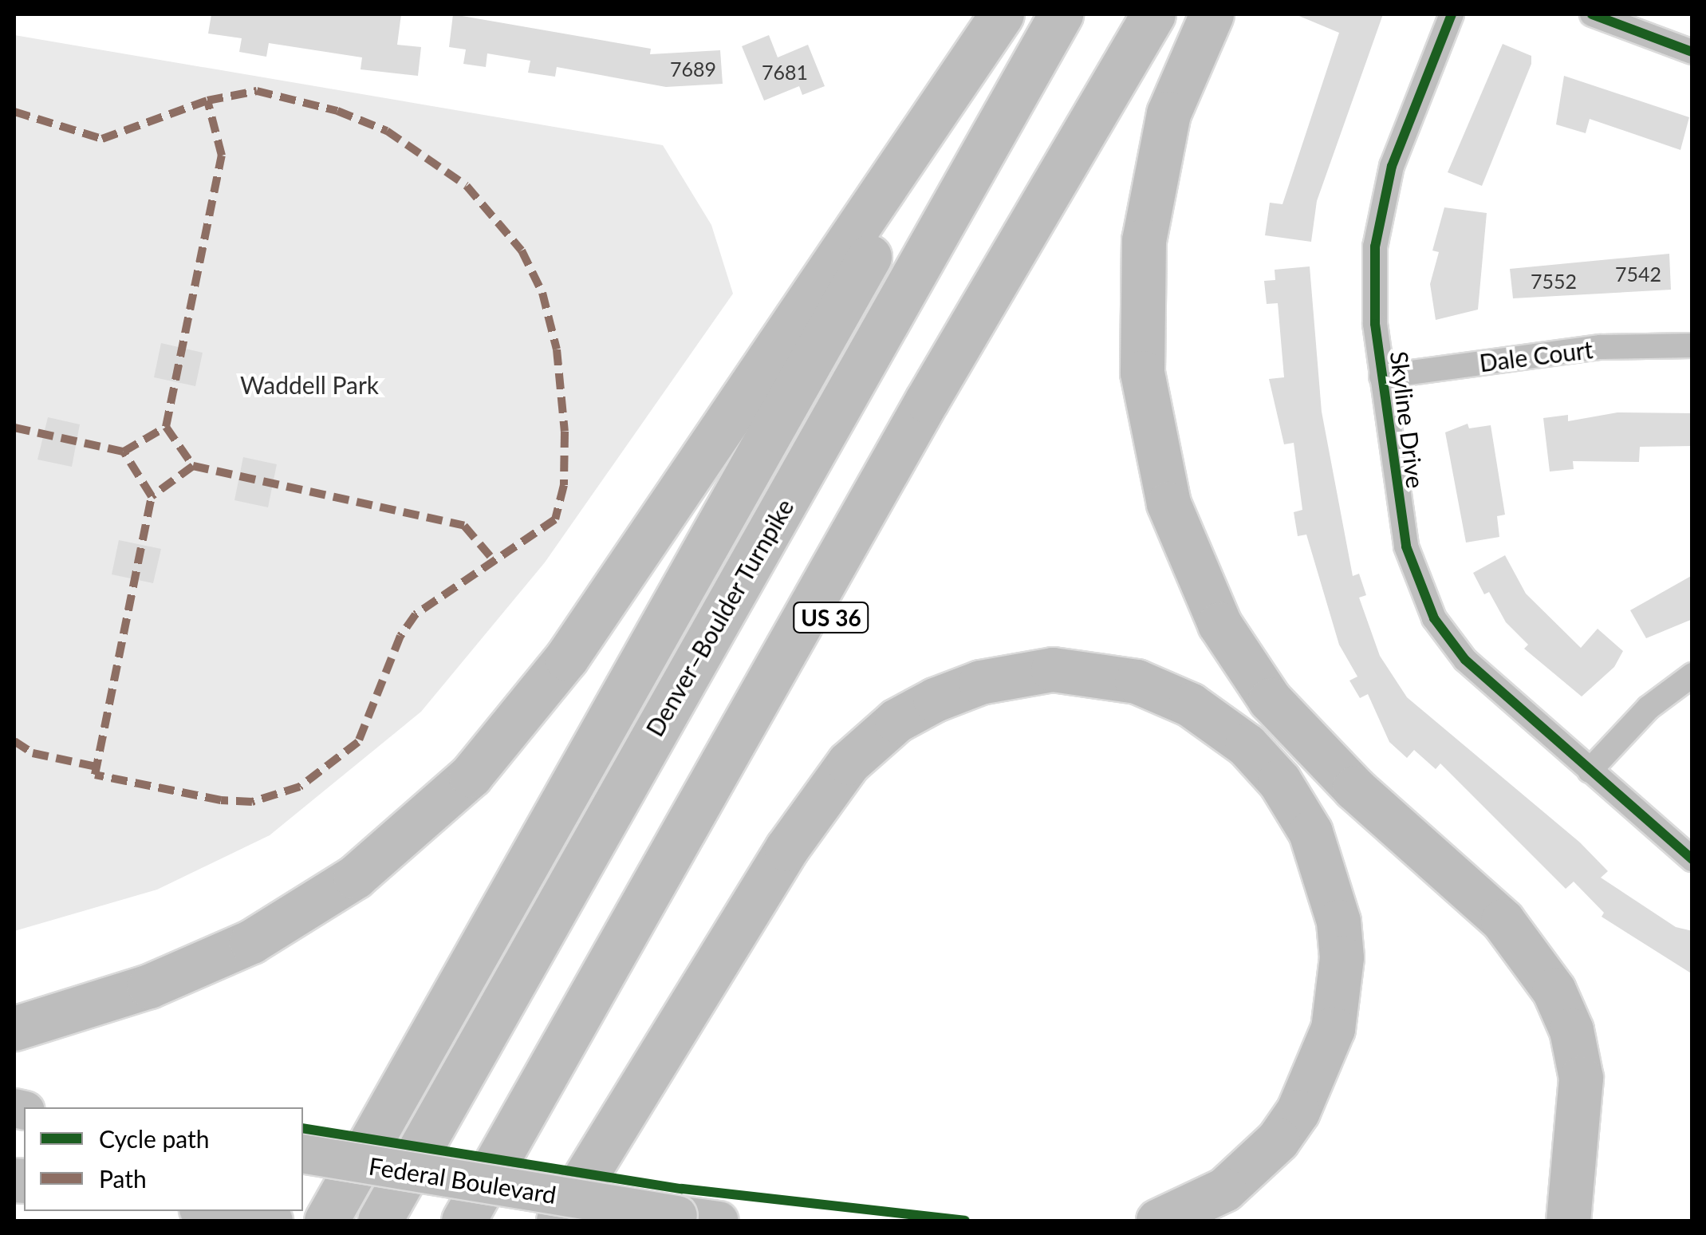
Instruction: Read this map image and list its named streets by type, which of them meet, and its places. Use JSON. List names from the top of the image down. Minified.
{"streets":{"highway":["Denver–Boulder Turnpike","US 36"],"main road":["Federal Boulevard"],"street":["Dale Court","Skyline Drive"]},"crossings":[["Dale Court","Skyline Drive"]],"parks":["Waddell Park"],"house_numbers":["7689","7681","7542","7552"],"legend":["Cycle path","Path"]}
